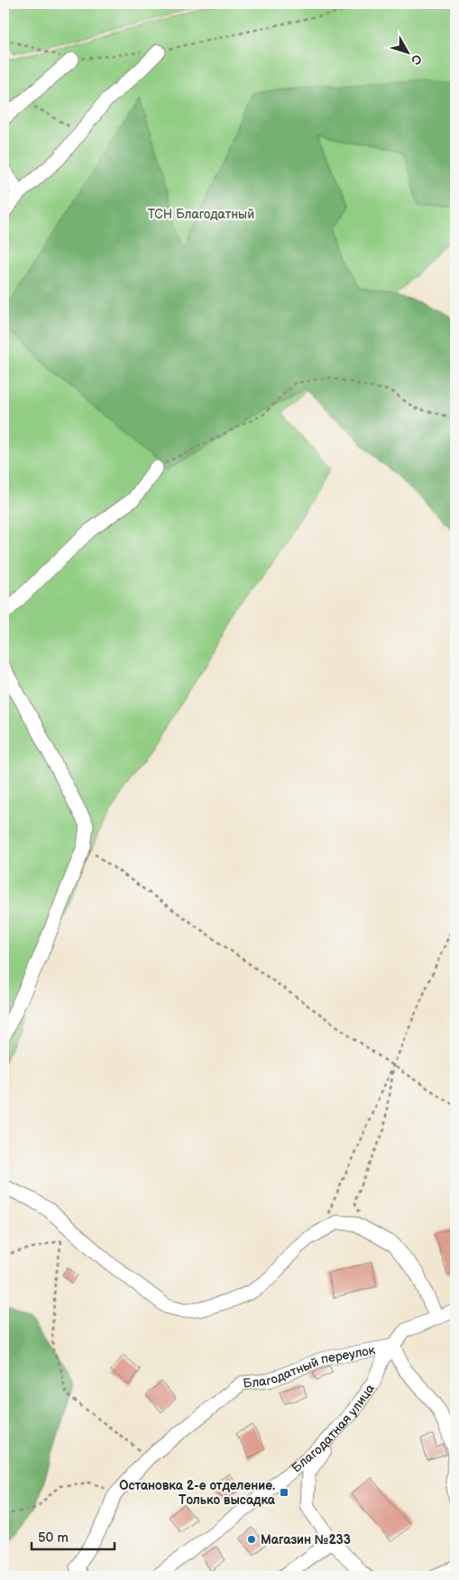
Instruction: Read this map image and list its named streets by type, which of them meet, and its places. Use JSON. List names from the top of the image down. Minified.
{"streets":{"street":["Благодатный переулок","Благодатная улица"]},"crossings":[["Благодатный переулок","Благодатная улица"]],"parks":["ТСН Благодатный"],"places":{"transit":["Остановка 2-е отделение. Только высадка"],"other":["Магазин №233"]},"scale_bar":"50 m","north":"bottom right"}
